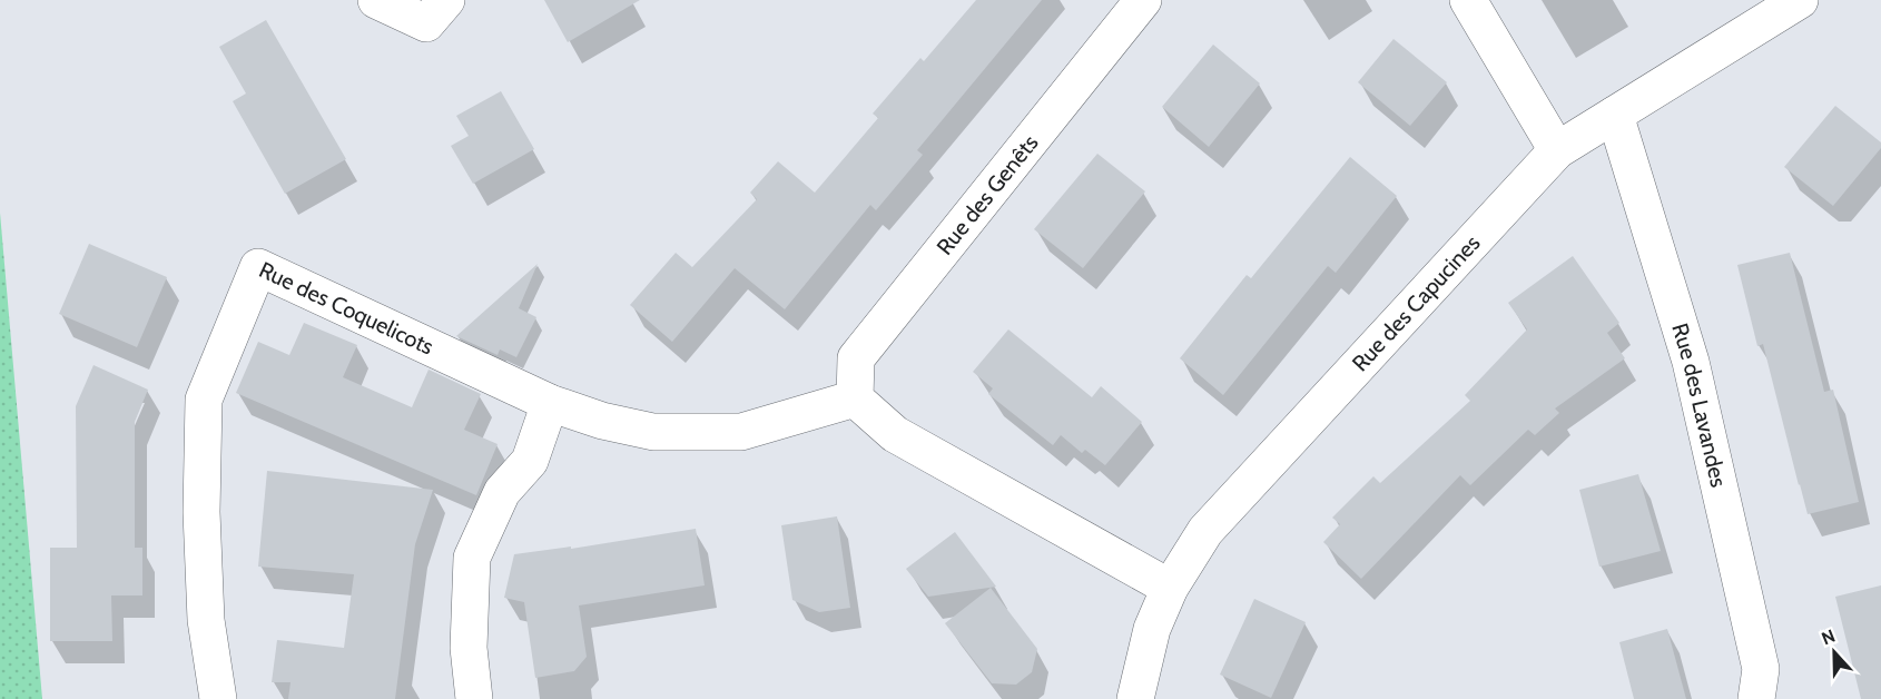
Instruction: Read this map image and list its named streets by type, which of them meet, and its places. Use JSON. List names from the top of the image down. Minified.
{"streets":{"street":["Rue des Genêts","Rue des Capucines","Rue des Coquelicots","Rue des Lavandes"]},"crossings":[["Rue des Capucines","Rue des Lavandes"]],"north":"top"}
